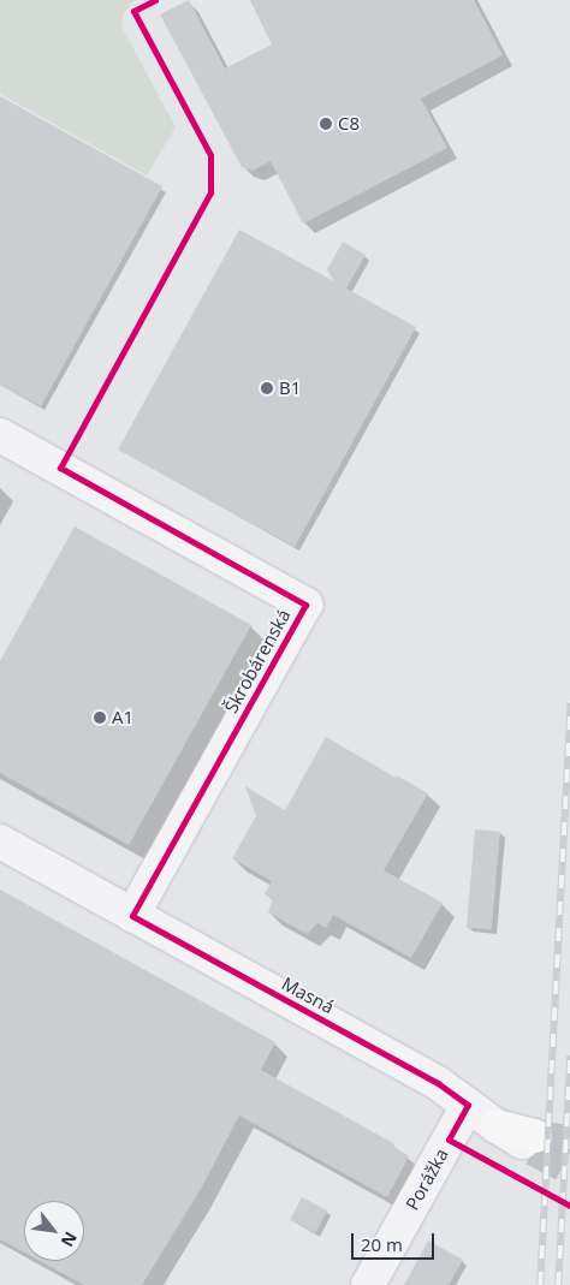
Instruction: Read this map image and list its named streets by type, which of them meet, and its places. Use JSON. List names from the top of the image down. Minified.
{"streets":{"street":["Škrobárenská","Masná","Porážka"]},"crossings":[["Škrobárenská","Masná"],["Masná","Porážka"]],"places":["C8","B1","A1"],"scale_bar":"20 m","north":"bottom right"}
